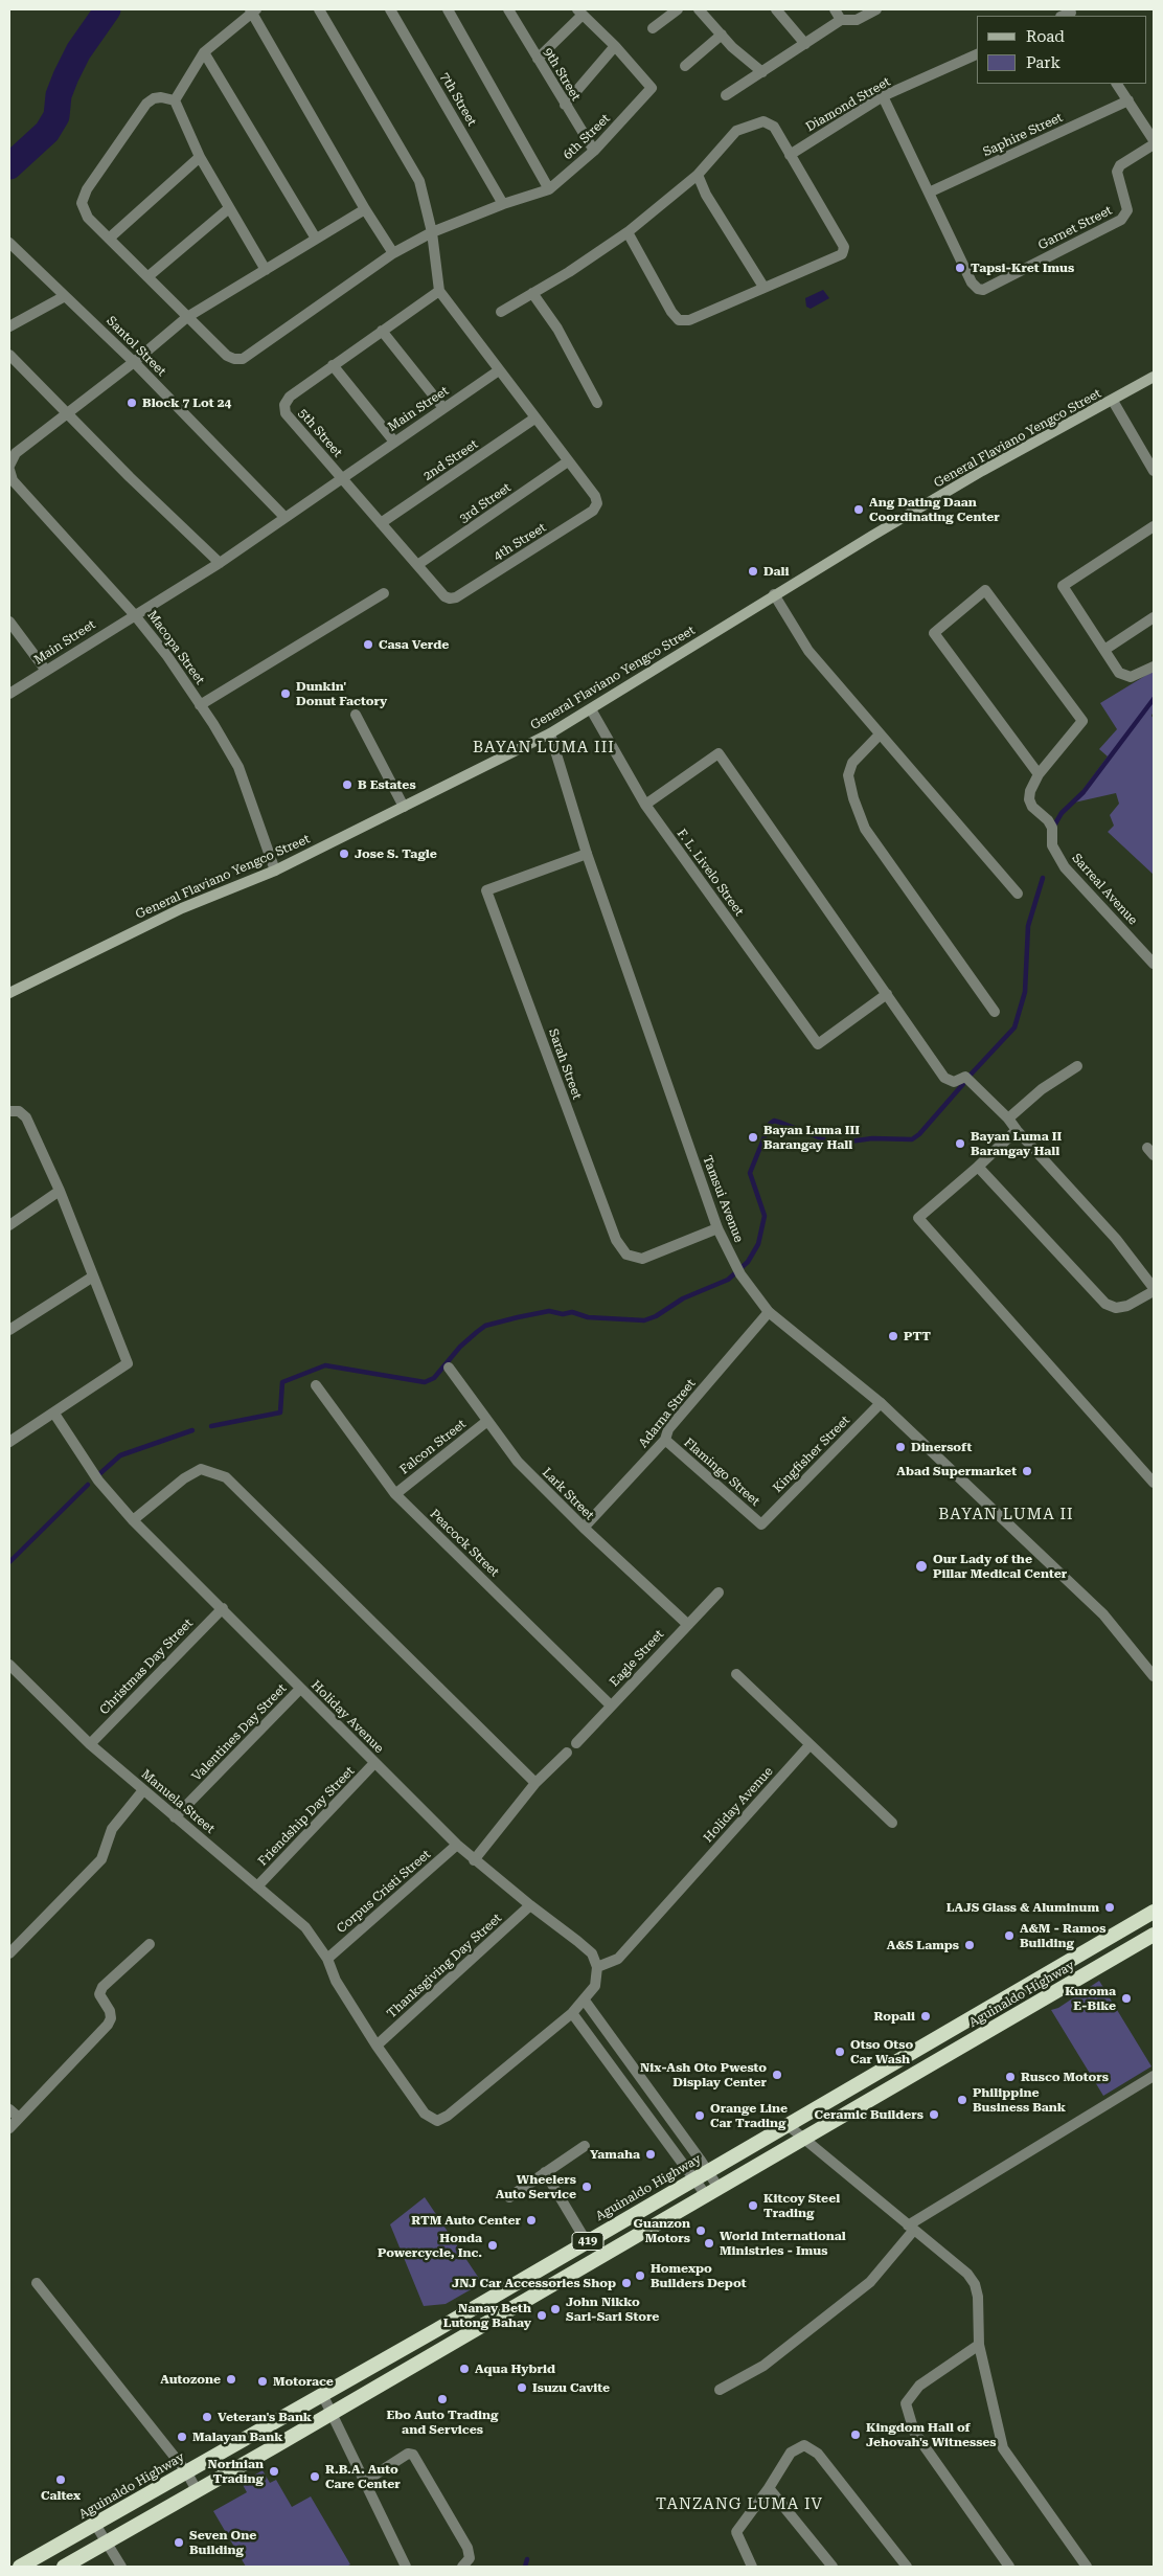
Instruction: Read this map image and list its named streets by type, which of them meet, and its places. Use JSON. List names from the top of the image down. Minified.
{"streets":{"highway":["Aguinaldo Highway","419"],"main road":["General Flaviano Yengco Street"],"street":["9th Street","7th Street","Diamond Street","Saphire Street","6th Street","Garnet Street","Santol Street","Main Street","5th Street","2nd Street","3rd Street","4th Street","Macopa Street","F. L. Livelo Street","Sarreal Avenue","Sarah Street","Tamsui Avenue","Adarna Street","Falcon Street","Kingfisher Street","Flamingo Street","Lark Street","Peacock Street","Eagle Street","Christmas Day Street","Holiday Avenue","Valentines Day Street","Manuela Street","Friendship Day Street","Corpus Cristi Street","Thanksgiving Day Street"]},"crossings":[["9th Street","6th Street"],["7th Street","6th Street"],["Diamond Street","Garnet Street"],["Saphire Street","Garnet Street"],["Santol Street","Main Street"],["Main Street","5th Street"],["Main Street","4th Street"],["Main Street","Macopa Street"],["5th Street","4th Street"],["General Flaviano Yengco Street","Macopa Street"],["General Flaviano Yengco Street","F. L. Livelo Street"],["General Flaviano Yengco Street","Tamsui Avenue"],["2nd Street","4th Street"],["3rd Street","4th Street"],["Sarah Street","Tamsui Avenue"],["Tamsui Avenue","Adarna Street"],["Tamsui Avenue","Kingfisher Street"],["Adarna Street","Flamingo Street"],["Adarna Street","Lark Street"],["Falcon Street","Lark Street"],["Falcon Street","Peacock Street"],["Kingfisher Street","Flamingo Street"],["Lark Street","Eagle Street"],["Peacock Street","Eagle Street"],["Christmas Day Street","Holiday Avenue"],["Christmas Day Street","Manuela Street"],["Holiday Avenue","Valentines Day Street"],["Holiday Avenue","Friendship Day Street"],["Holiday Avenue","Corpus Cristi Street"],["Holiday Avenue","Thanksgiving Day Street"],["Valentines Day Street","Manuela Street"],["Manuela Street","Friendship Day Street"],["Manuela Street","Corpus Cristi Street"],["Manuela Street","Thanksgiving Day Street"]],"districts":["BAYAN LUMA III","BAYAN LUMA II","TANZANG LUMA IV"],"places":["Tapsi-Kret Imus","Block 7 Lot 24","Ang Dating Daan Coordinating Center","Dali","Casa Verde","Dunkin' Donut Factory","B Estates","Jose S. Tagle","Bayan Luma III Barangay Hall","Bayan Luma II Barangay Hall","PTT","Dinersoft","Abad Supermarket","Our Lady of the Pillar Medical Center","LAJS Glass & Aluminum","A&M - Ramos Building","A&S Lamps","Kuroma E-Bike","Ropali","Otso Otso Car Wash","Nix-Ash Oto Pwesto Display Center","Rusco Motors","Philippine Business Bank","Ceramic Builders","Orange Line Car Trading","Yamaha","Wheelers Auto Service","Kitcoy Steel Trading","RTM Auto Center","Guanzon Motors","World International Ministries - Imus","Honda Powercycle, Inc.","Homexpo Builders Depot","JNJ Car Accessories Shop","John Nikko Sari-Sari Store","Nanay Beth Lutong Bahay","Aqua Hybrid","Autozone","Motorace","Isuzu Cavite","Ebo Auto Trading and Services","Veteran's Bank","Kingdom Hall of Jehovah's Witnesses","Malayan Bank","Norinian Trading","R.B.A. Auto Care Center","Caltex","Seven One Building"],"legend":["Road","Park"]}
